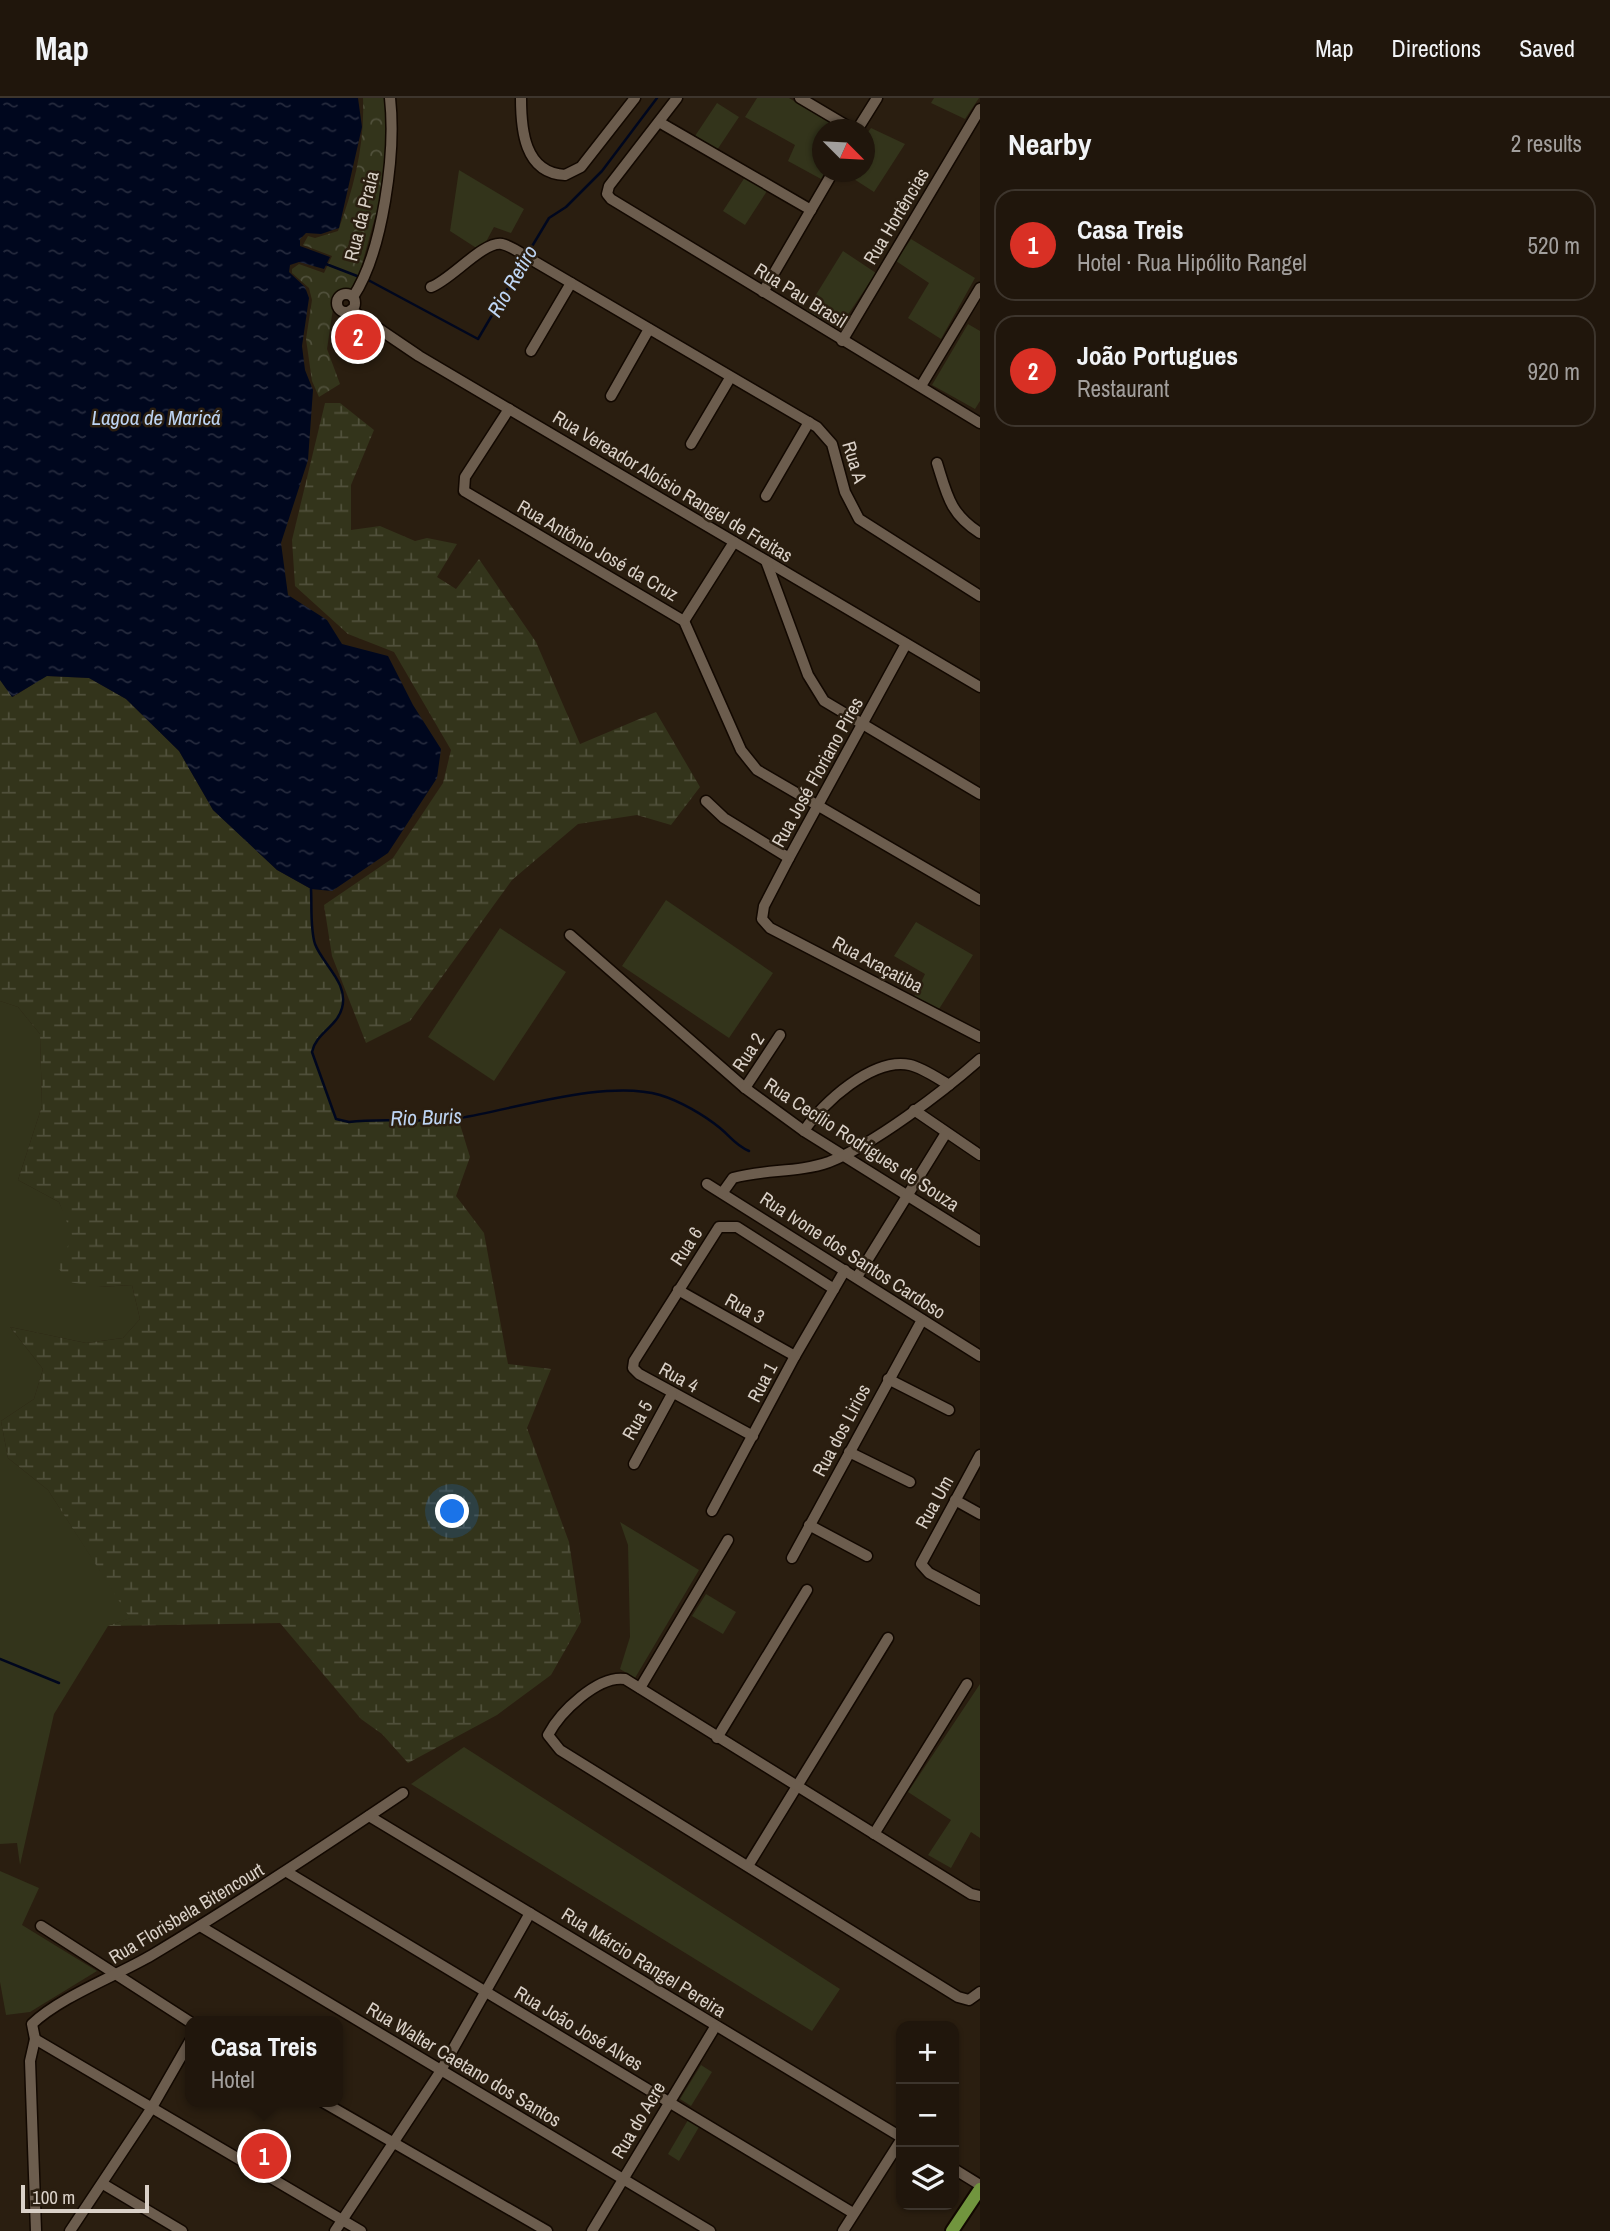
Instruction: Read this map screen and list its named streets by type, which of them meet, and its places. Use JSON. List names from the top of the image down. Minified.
{"streets":{"street":["Rua da Praia","Rua Hortências","Rua Pau Brasil","Rua A","Rua Vereador Aloísio Rangel de Freitas","Rua Antônio José da Cruz","Rua José Floriano Pires","Rua Araçatiba","Rua 2","Rua Cecílio Rodrigues de Souza","Rua 6","Rua Ivone dos Santos Cardoso","Rua 3","Rua 4","Rua 1","Rua 5","Rua dos Lirios","Rua Um","Rua Florisbela Bitencourt","Rua Márcio Rangel Pereira","Rua João José Alves","Rua Walter Caetano dos Santos","Rua do Acre"]},"crossings":[["Rua da Praia","Rua Vereador Aloísio Rangel de Freitas"],["Rua Hortências","Rua Pau Brasil"],["Rua Vereador Aloísio Rangel de Freitas","Rua Antônio José da Cruz"],["Rua Vereador Aloísio Rangel de Freitas","Rua José Floriano Pires"],["Rua Antônio José da Cruz","Rua José Floriano Pires"],["Rua José Floriano Pires","Rua Araçatiba"],["Rua 2","Rua Cecílio Rodrigues de Souza"],["Rua 6","Rua 3"],["Rua 6","Rua 4"],["Rua 6","Rua 1"],["Rua Ivone dos Santos Cardoso","Rua 1"],["Rua Ivone dos Santos Cardoso","Rua dos Lirios"],["Rua 3","Rua 4"],["Rua 3","Rua 1"],["Rua 4","Rua 1"],["Rua 4","Rua 5"],["Rua Florisbela Bitencourt","Rua Márcio Rangel Pereira"],["Rua Florisbela Bitencourt","Rua João José Alves"],["Rua Florisbela Bitencourt","Rua Walter Caetano dos Santos"],["Rua Márcio Rangel Pereira","Rua do Acre"],["Rua João José Alves","Rua do Acre"],["Rua Walter Caetano dos Santos","Rua do Acre"]],"water":["Rio Retiro","Lagoa de Maricá","Rio Buris"],"scale_bar":"100 m","north":"bottom right","page":{"header":"Map","nav":["Map","Directions","Saved"],"heading":["Nearby","2 results"],"list":[{"mark":"1","name":"Casa Treis","note":"Hotel · Rua Hipólito Rangel","value":"520 m"},{"mark":"2","name":"João Portugues","note":"Restaurant","value":"920 m"}],"pins":["2","1"],"popup":["Casa Treis","Hotel"],"map_buttons":["+","−"],"scale":"100 m"}}
